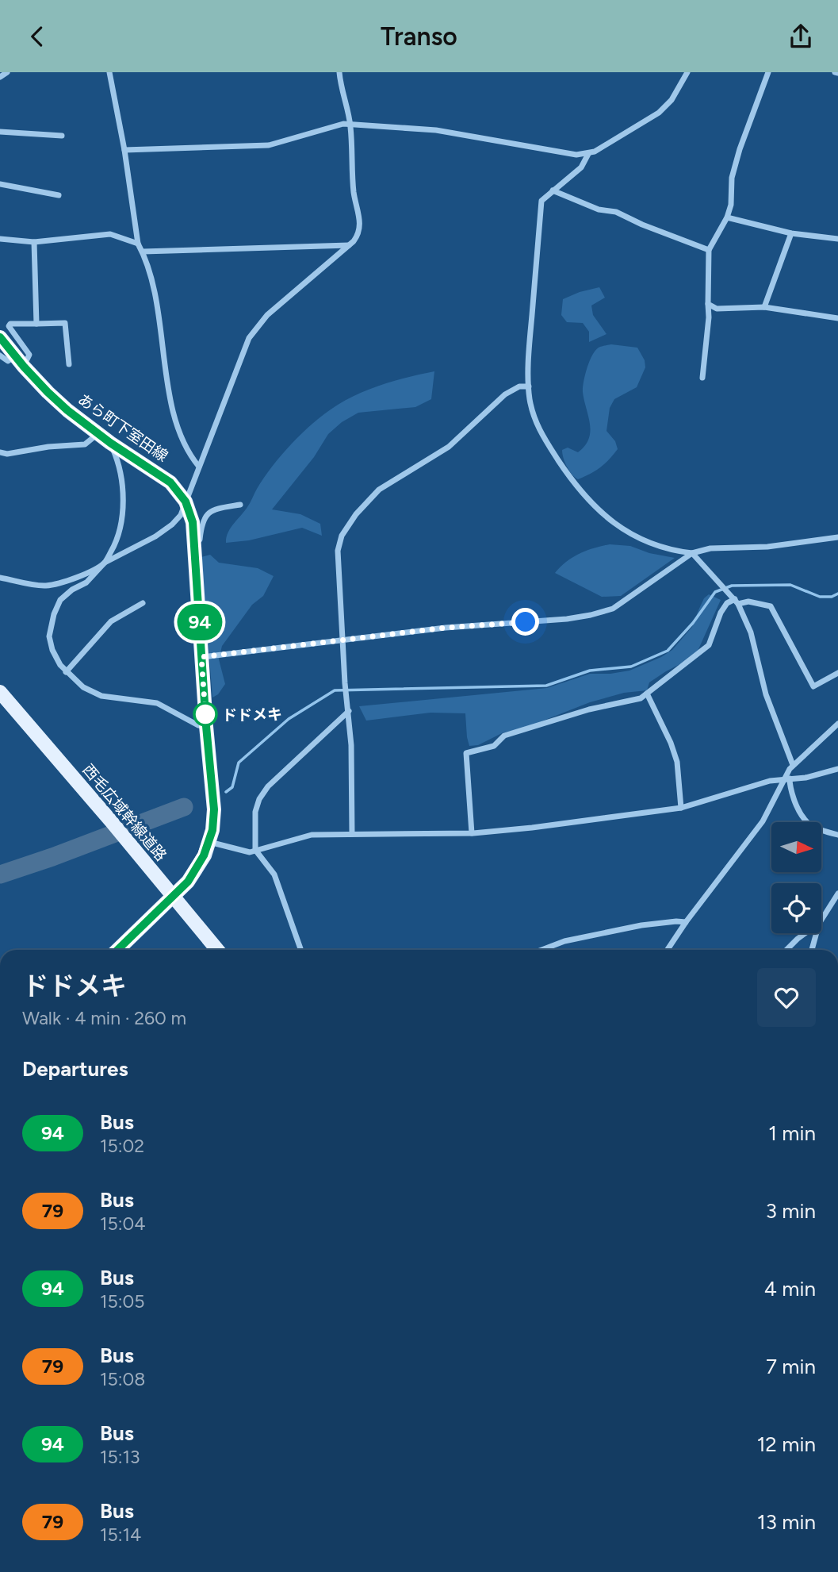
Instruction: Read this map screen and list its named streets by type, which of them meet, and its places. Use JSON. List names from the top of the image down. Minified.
{"streets":{"main road":["あら町下室田線","西毛広域幹線道路"]},"crossings":[["あら町下室田線","西毛広域幹線道路"]],"places":["ドドメキ"],"lines":["bus line 94"],"north":"right","page":{"header":"Transo","on_map":"94","heading":[["ドドメキ","Walk · 4 min · 260 m"],"Departures"],"list":[{"mark":"94","name":"Bus","note":"15:02","value":"1 min"},{"mark":"79","name":"Bus","note":"15:04","value":"3 min"},{"mark":"94","name":"Bus","note":"15:05","value":"4 min"},{"mark":"79","name":"Bus","note":"15:08","value":"7 min"},{"mark":"94","name":"Bus","note":"15:13","value":"12 min"},{"mark":"79","name":"Bus","note":"15:14","value":"13 min"}]}}
